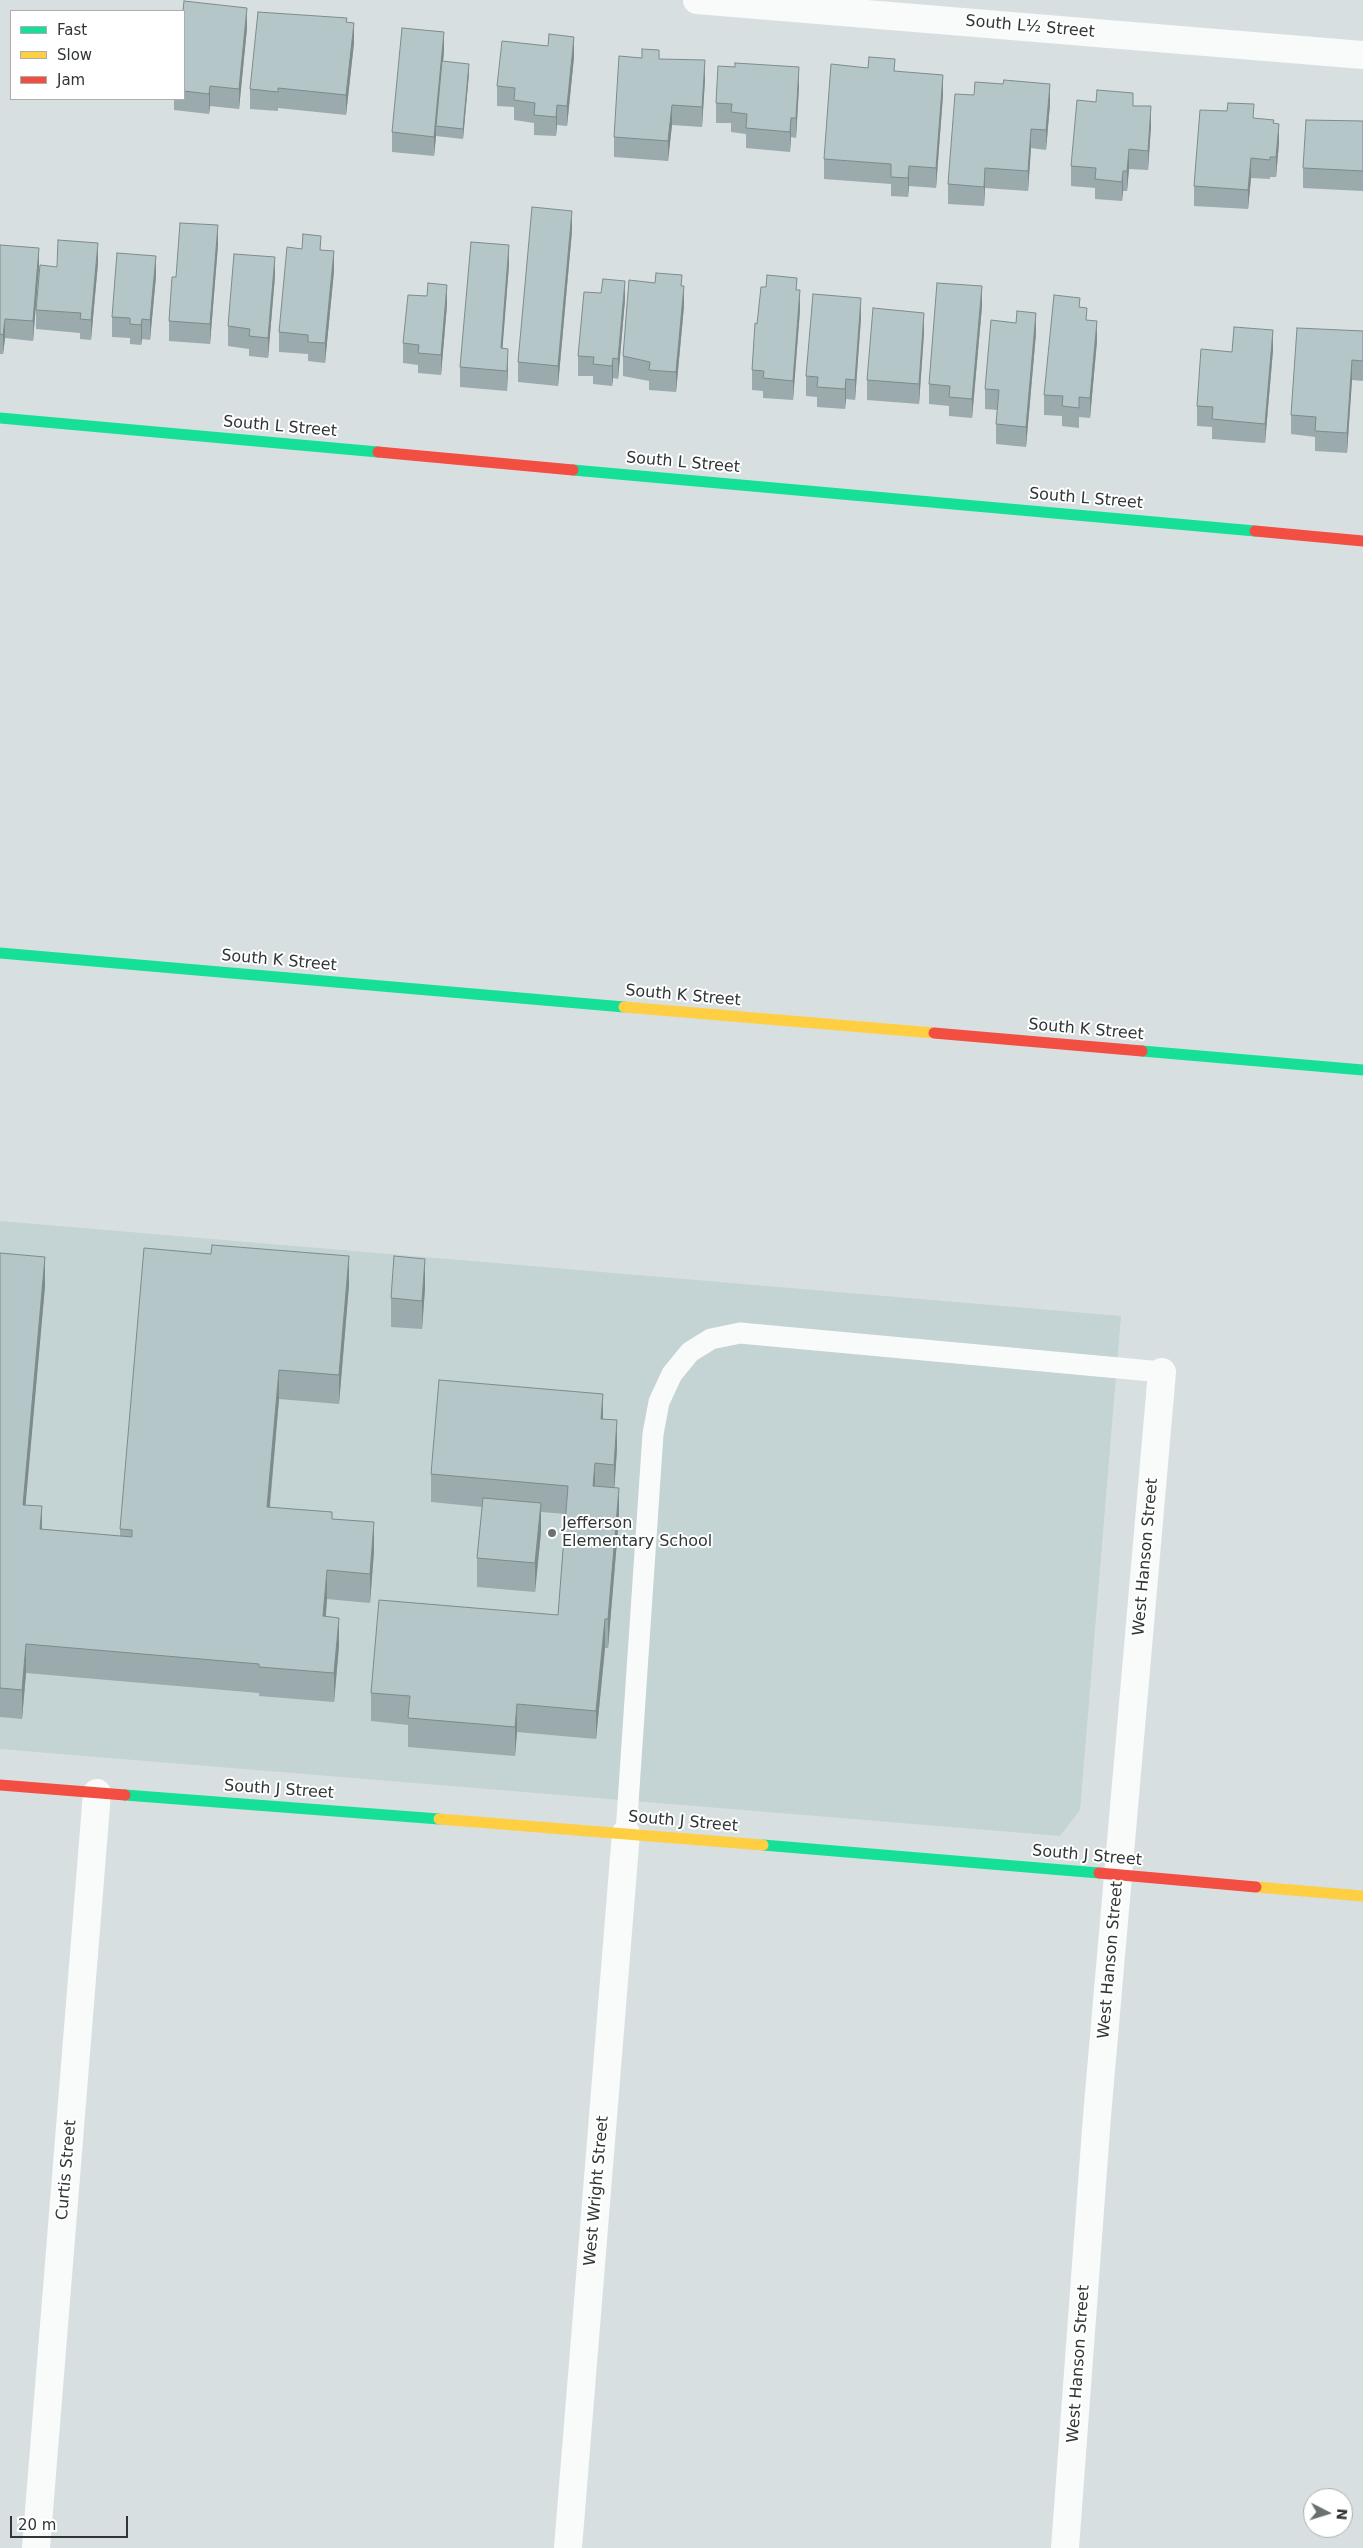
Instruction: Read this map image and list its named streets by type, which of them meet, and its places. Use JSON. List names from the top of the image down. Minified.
{"streets":{"street":["South L½ Street","South L Street","South K Street","West Hanson Street","South J Street","Curtis Street","West Wright Street"]},"crossings":[["West Hanson Street","South J Street"],["South J Street","Curtis Street"],["South J Street","West Wright Street"]],"places":["Jefferson Elementary School"],"legend":["Fast","Slow","Jam"],"scale_bar":"20 m","north":"right"}
